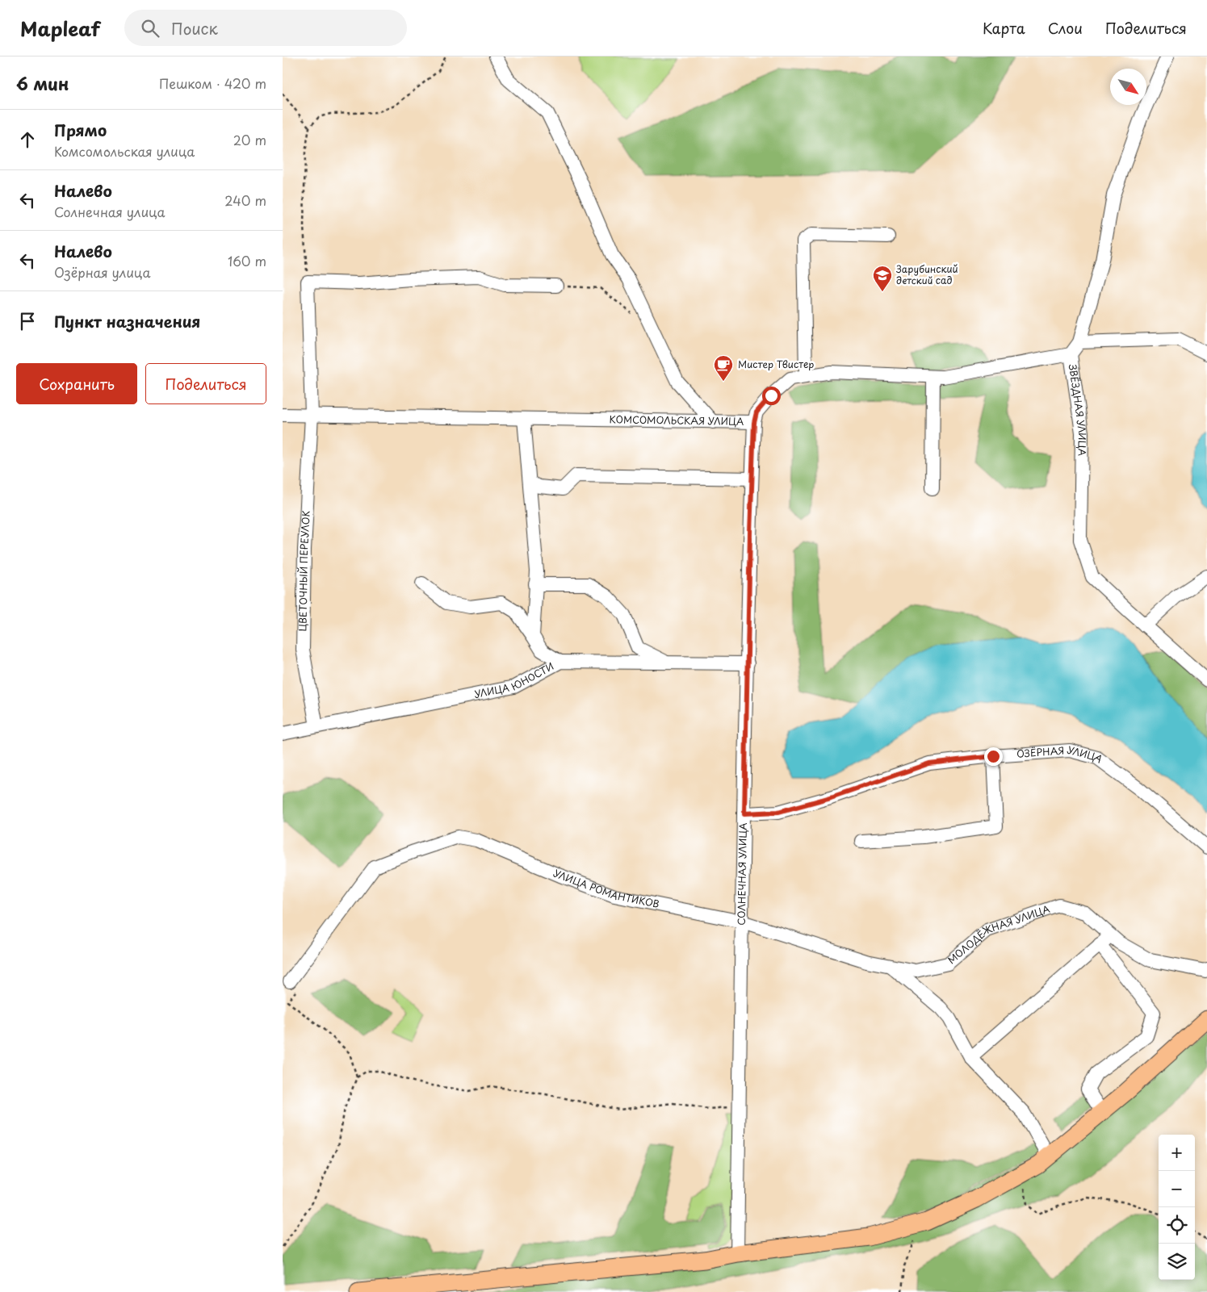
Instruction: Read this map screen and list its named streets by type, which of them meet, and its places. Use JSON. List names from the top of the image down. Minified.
{"streets":{"street":["ЗВЁЗДНАЯ УЛИЦА","КОМСОМОЛЬСКАЯ УЛИЦА","ЦВЕТОЧНЫЙ ПЕРЕУЛОК","УЛИЦА ЮНОСТИ","ОЗЁРНАЯ УЛИЦА","СОЛНЕЧНАЯ УЛИЦА","УЛИЦА РОМАНТИКОВ","МОЛОДЁЖНАЯ УЛИЦА"]},"crossings":[["ЗВЁЗДНАЯ УЛИЦА","КОМСОМОЛЬСКАЯ УЛИЦА"],["КОМСОМОЛЬСКАЯ УЛИЦА","ЦВЕТОЧНЫЙ ПЕРЕУЛОК"],["КОМСОМОЛЬСКАЯ УЛИЦА","СОЛНЕЧНАЯ УЛИЦА"],["ЦВЕТОЧНЫЙ ПЕРЕУЛОК","УЛИЦА ЮНОСТИ"],["УЛИЦА ЮНОСТИ","СОЛНЕЧНАЯ УЛИЦА"],["ОЗЁРНАЯ УЛИЦА","СОЛНЕЧНАЯ УЛИЦА"],["СОЛНЕЧНАЯ УЛИЦА","УЛИЦА РОМАНТИКОВ"],["СОЛНЕЧНАЯ УЛИЦА","МОЛОДЁЖНАЯ УЛИЦА"],["УЛИЦА РОМАНТИКОВ","МОЛОДЁЖНАЯ УЛИЦА"]],"places":{"school or university":["Зарубинский детский сад"],"cafe":["Мистер Твистер"]},"north":"bottom right","page":{"header":"Mapleaf","search":"Поиск","nav":["Карта","Слои","Поделиться"],"heading":["6 мин","Пешком · 420 m"],"list":[["Прямо","Комсомольская улица","20 m"],["Налево","Солнечная улица","240 m"],["Налево","Озёрная улица","160 m"],"Пункт назначения"],"buttons":["Сохранить","Поделиться"],"map_buttons":["+","−"]}}
